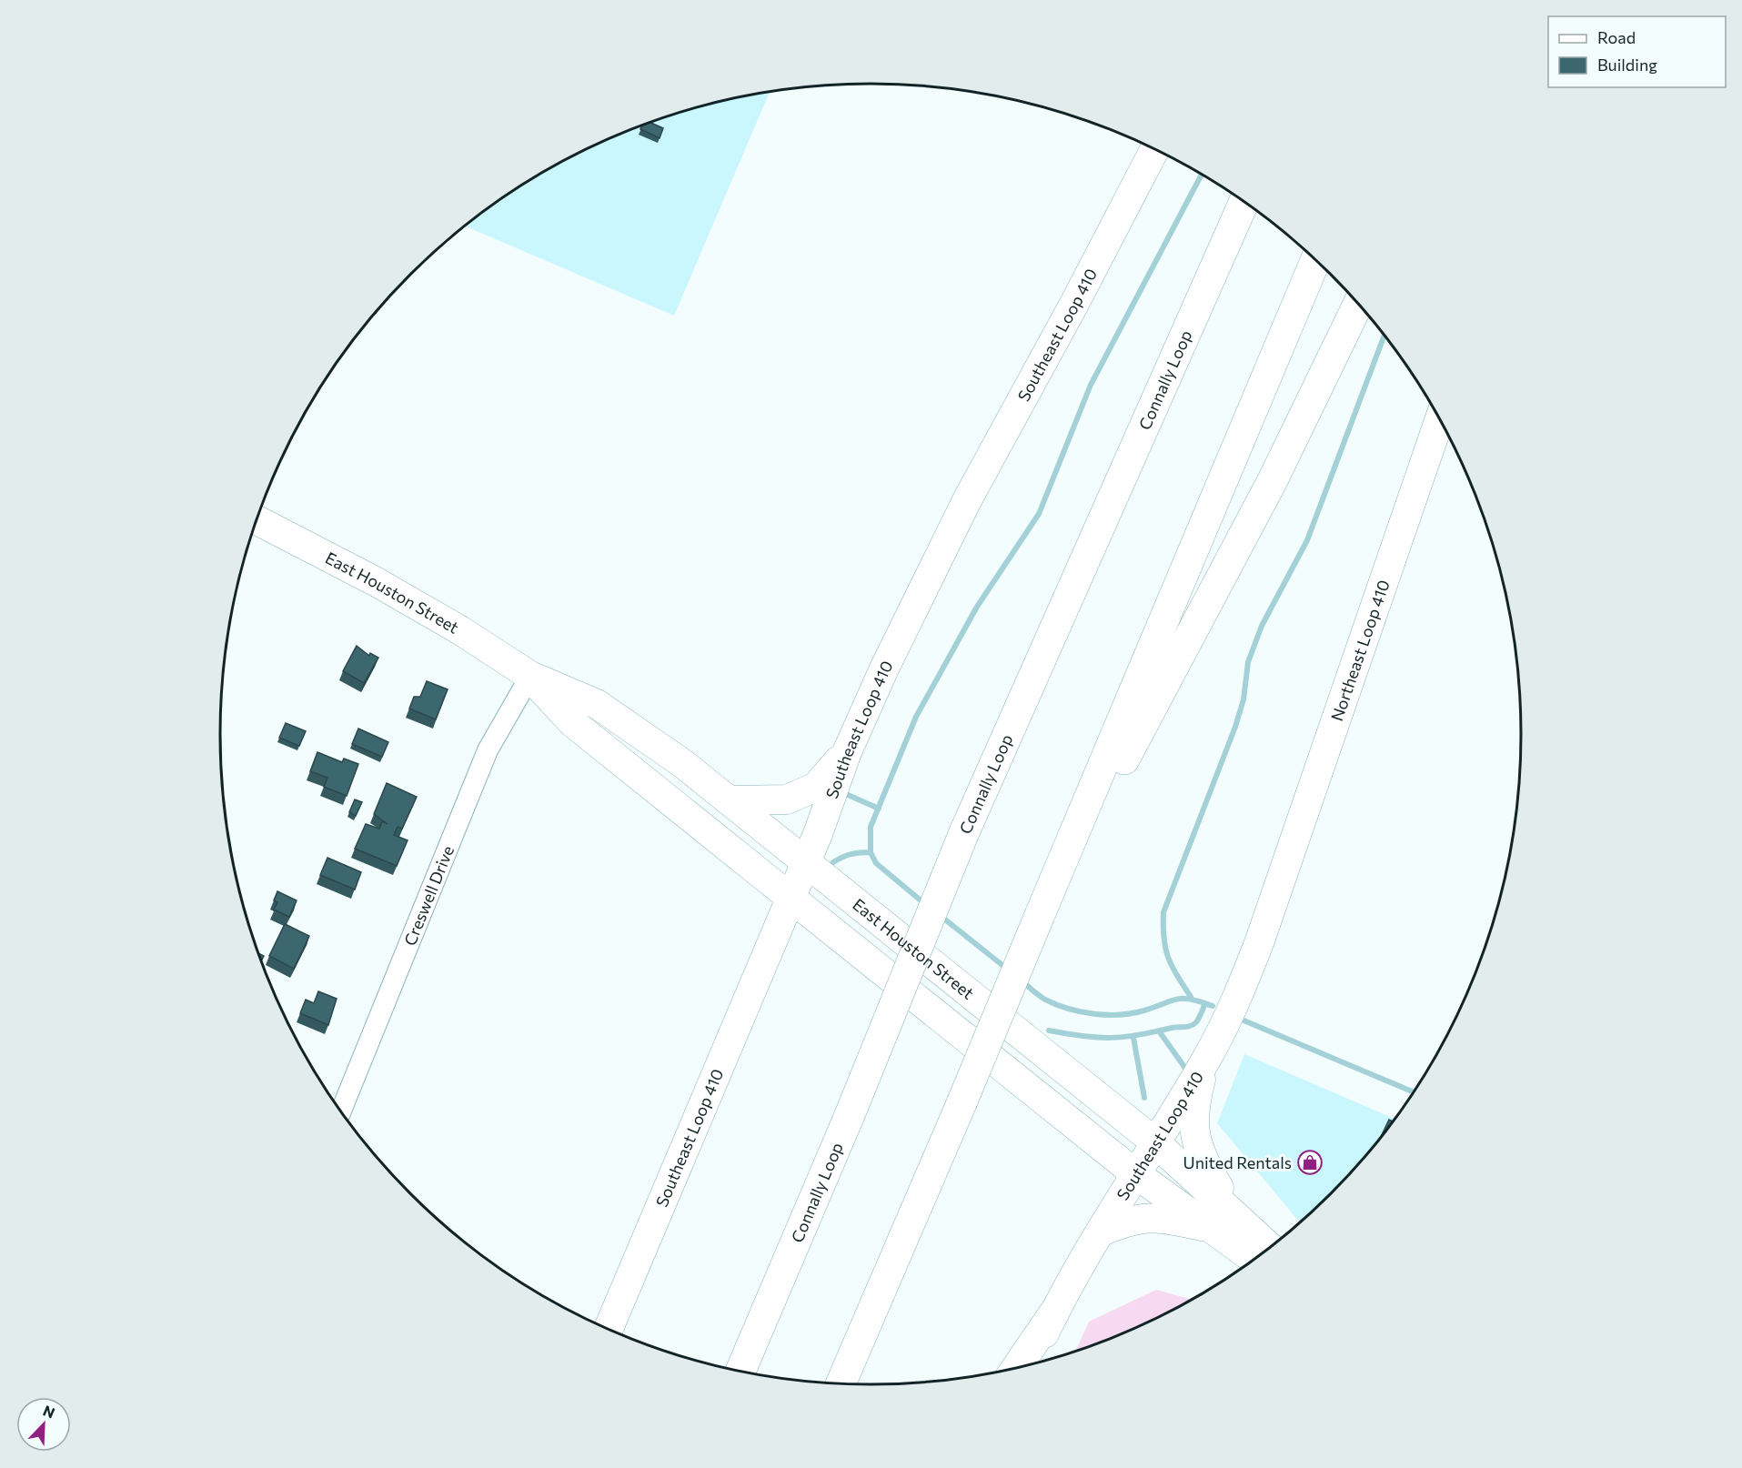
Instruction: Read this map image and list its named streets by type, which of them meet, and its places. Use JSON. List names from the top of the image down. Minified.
{"streets":{"highway":["Connally Loop"],"main road":["Southeast Loop 410","East Houston Street","Northeast Loop 410"],"street":["Creswell Drive"]},"crossings":[["Southeast Loop 410","East Houston Street"],["Southeast Loop 410","Northeast Loop 410"],["East Houston Street","Creswell Drive"]],"places":{"shop":["United Rentals"]},"legend":["Road","Building"],"north":"top right"}
